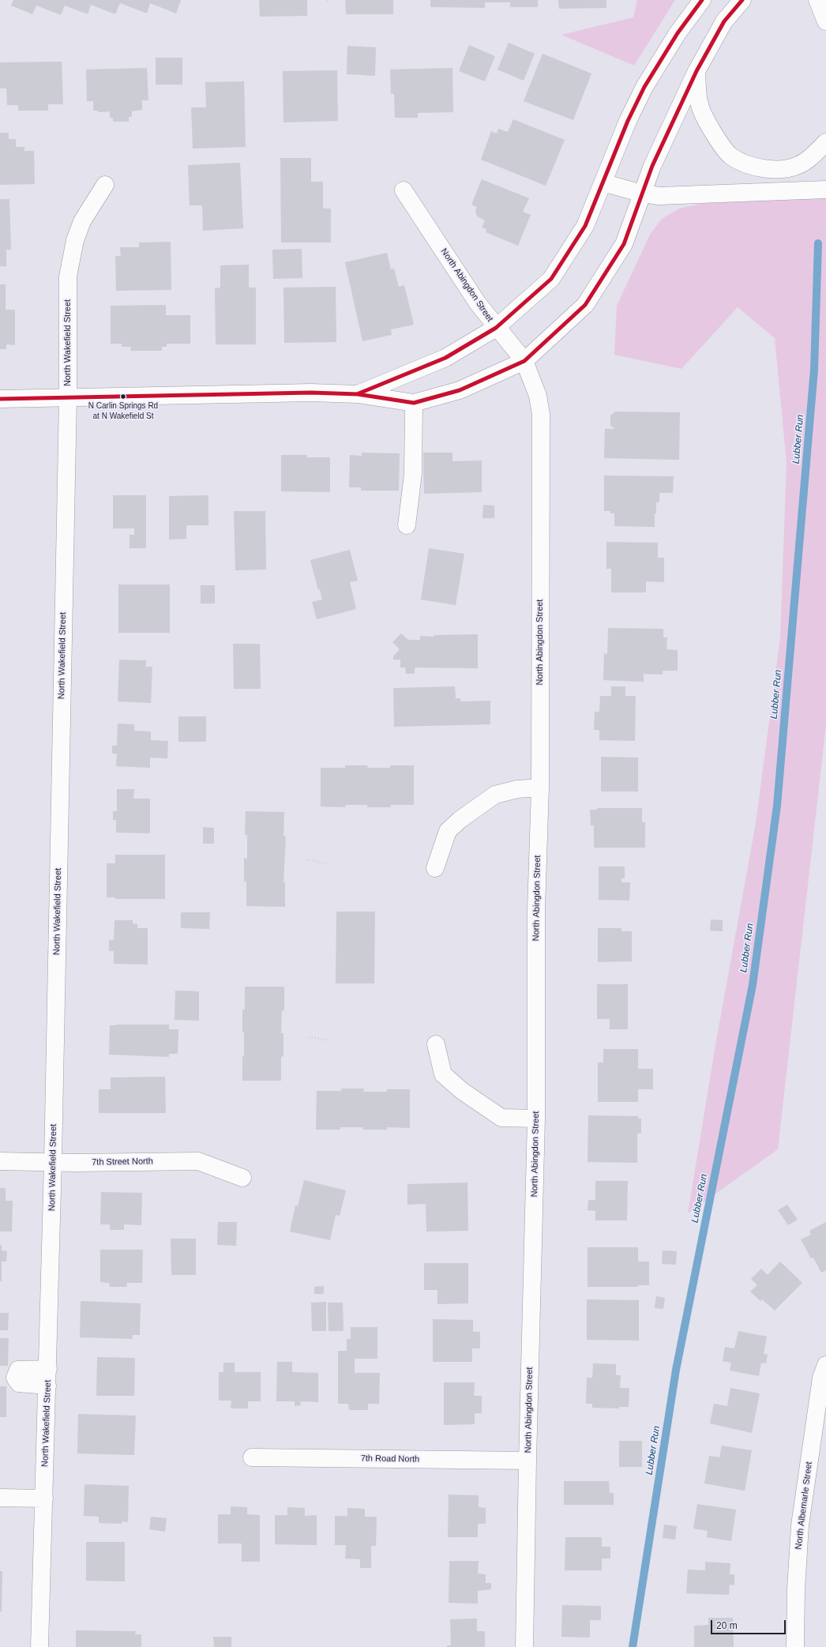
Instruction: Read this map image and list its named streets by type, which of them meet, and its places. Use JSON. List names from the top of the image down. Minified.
{"streets":{"street":["North Abingdon Street","North Wakefield Street","7th Street North","7th Road North","North Albemarle Street"]},"crossings":[["North Abingdon Street","7th Road North"],["North Wakefield Street","7th Street North"]],"water":["Lubber Run"],"places":["N Carlin Springs Rd at N Wakefield St"],"scale_bar":"20 m"}
